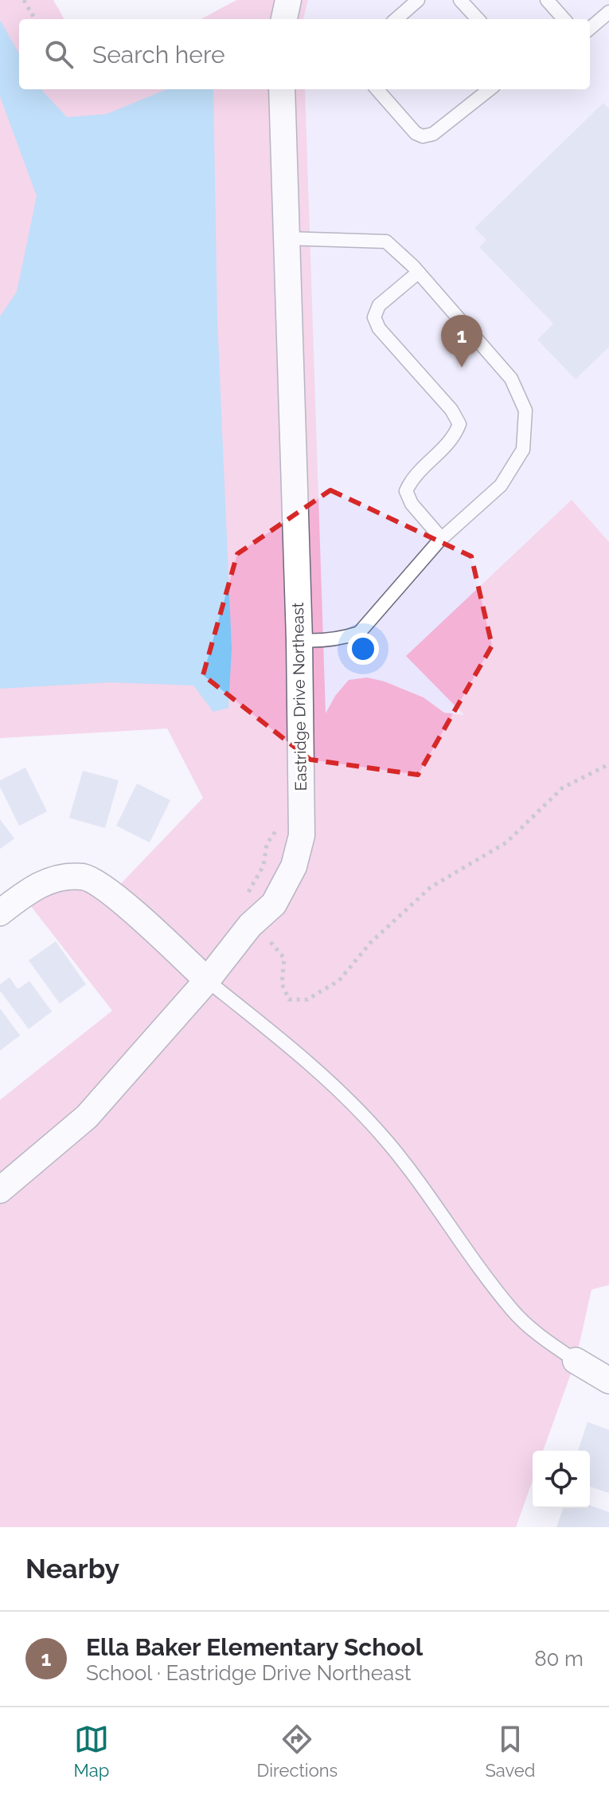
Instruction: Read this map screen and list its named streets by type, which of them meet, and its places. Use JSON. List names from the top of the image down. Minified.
{"streets":{"street":["Eastridge Drive Northeast"]},"page":{"search":"Search here","pins":"1","heading":"Nearby","list":[{"mark":"1","name":"Ella Baker Elementary School","note":"School · Eastridge Drive Northeast","value":"80 m"}],"nav":["Map","Directions","Saved"]}}
